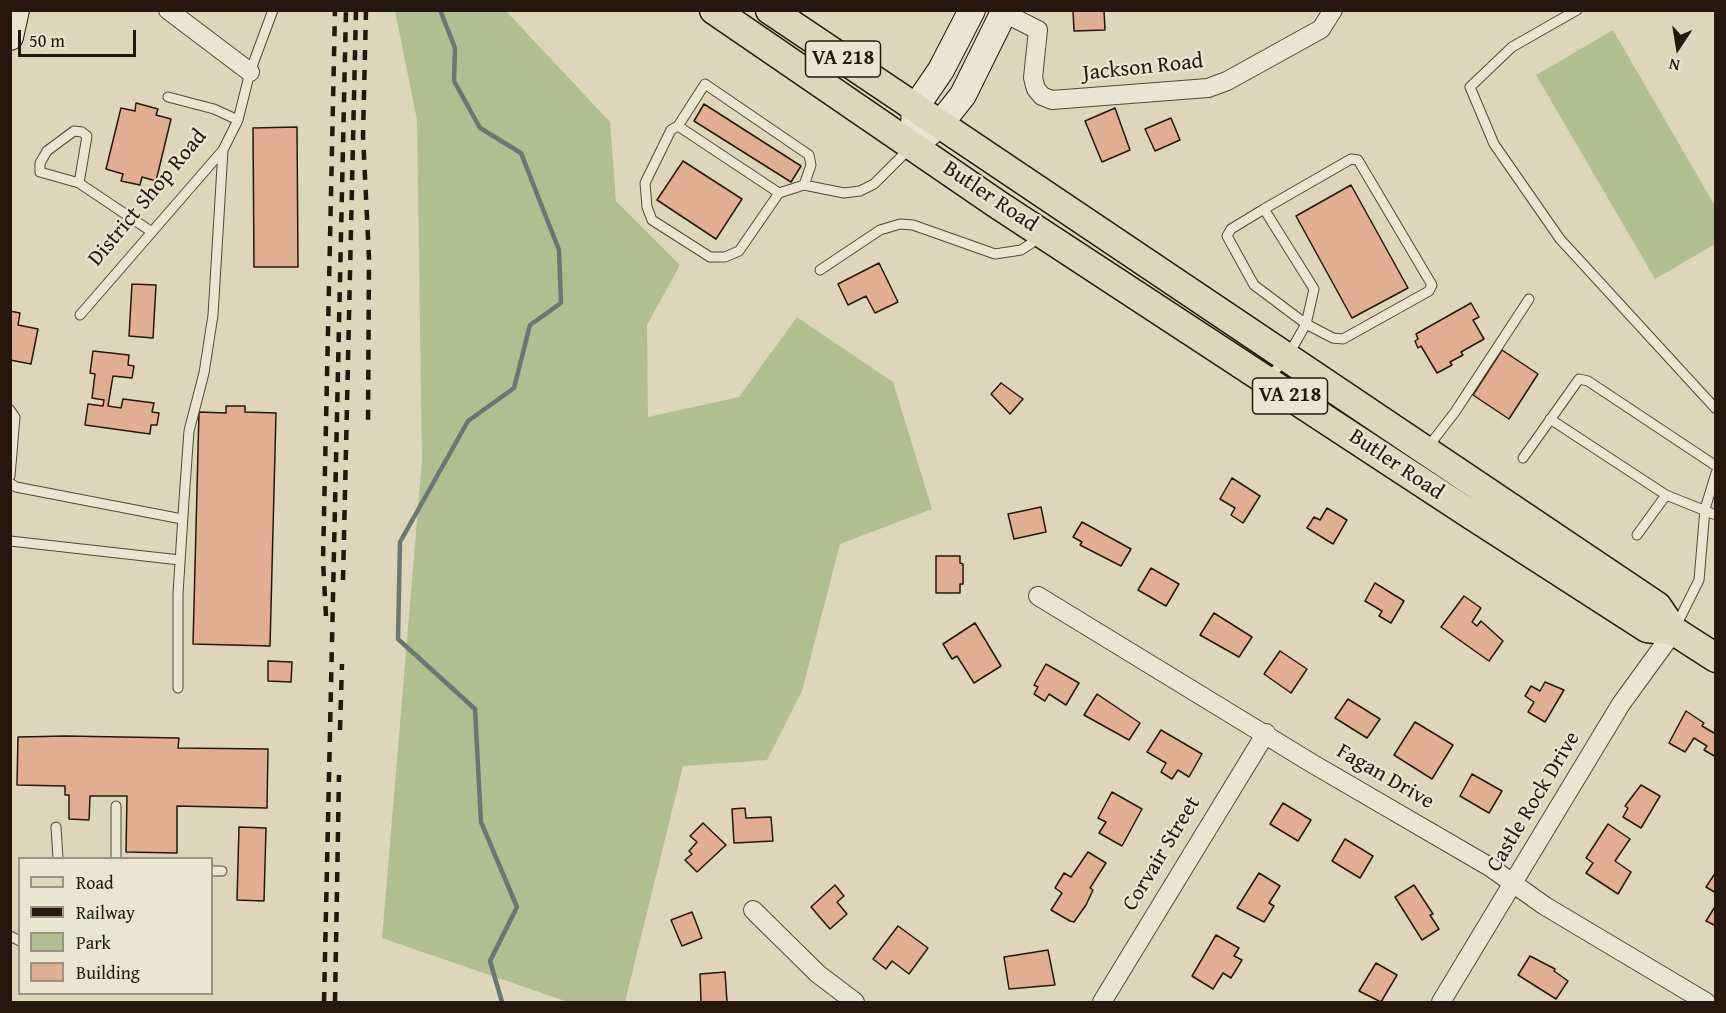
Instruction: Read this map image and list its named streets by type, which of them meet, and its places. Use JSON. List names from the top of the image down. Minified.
{"streets":{"main road":["VA 218","Butler Road"],"street":["Jackson Road","Fagan Drive","Castle Rock Drive","Corvair Street"],"lane":["District Shop Road"]},"crossings":[["VA 218","Butler Road"],["Butler Road","Castle Rock Drive"],["Fagan Drive","Castle Rock Drive"],["Fagan Drive","Corvair Street"]],"legend":["Road","Railway","Park","Building"],"scale_bar":"50 m","north":"bottom"}
